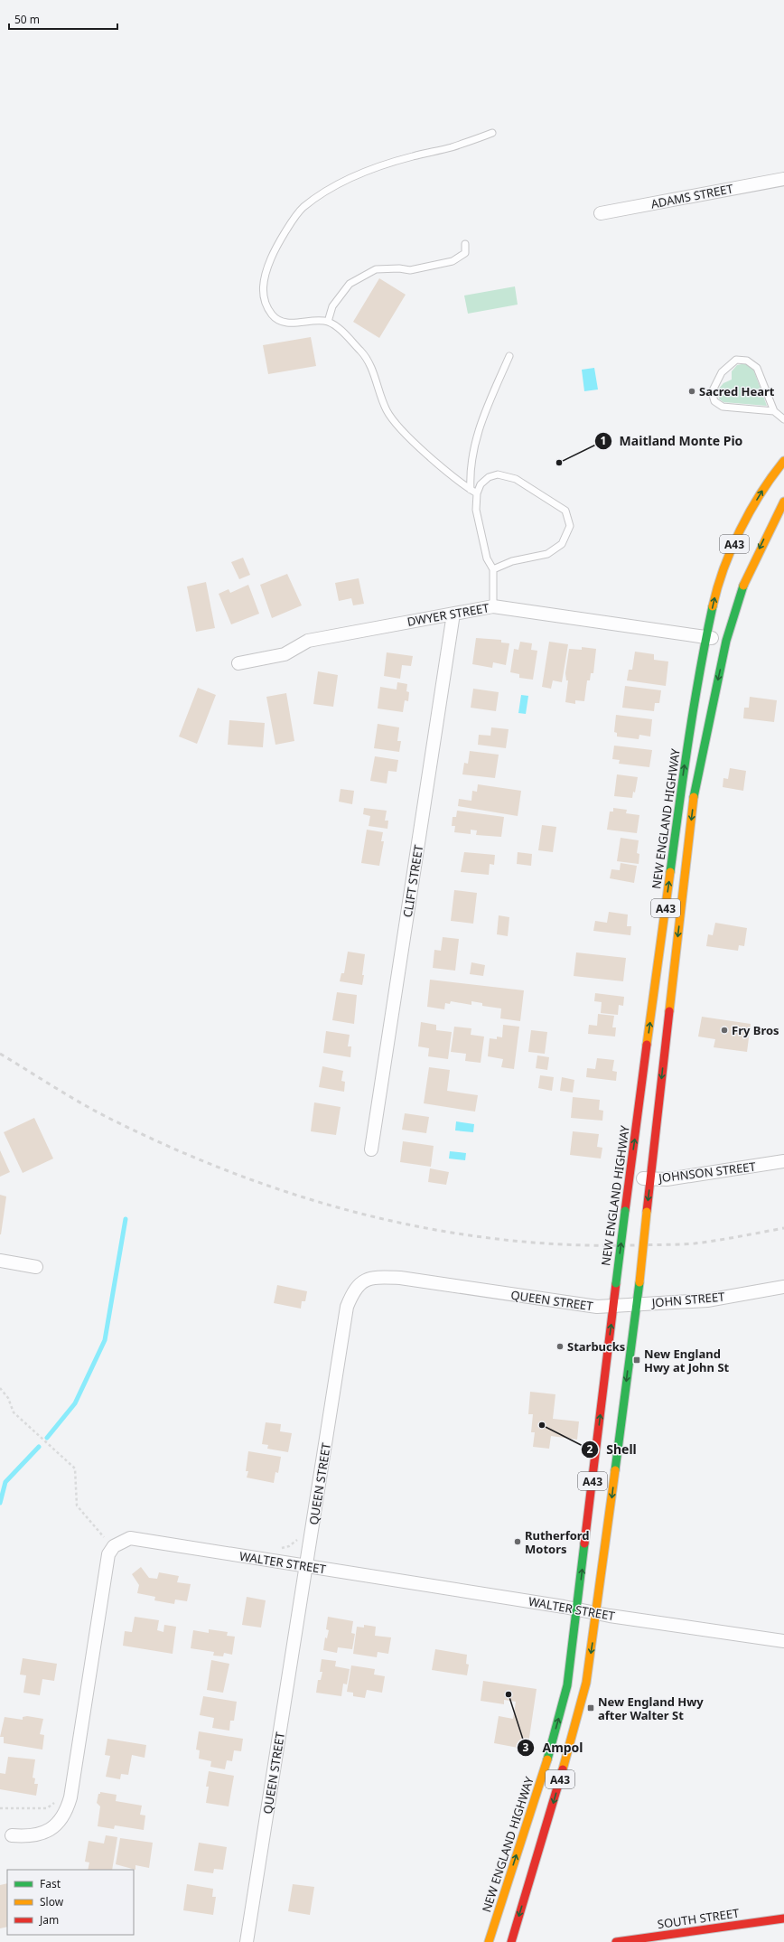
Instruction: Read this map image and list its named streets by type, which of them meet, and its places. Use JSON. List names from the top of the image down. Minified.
{"streets":{"main road":["A43","NEW ENGLAND HIGHWAY","SOUTH STREET"],"street":["ADAMS STREET","DWYER STREET","CLIFT STREET","JOHNSON STREET","JOHN STREET","QUEEN STREET","WALTER STREET"]},"crossings":[["A43","DWYER STREET"],["A43","JOHNSON STREET"],["A43","JOHN STREET"],["A43","WALTER STREET"],["DWYER STREET","NEW ENGLAND HIGHWAY"],["DWYER STREET","CLIFT STREET"],["NEW ENGLAND HIGHWAY","JOHNSON STREET"],["NEW ENGLAND HIGHWAY","JOHN STREET"],["NEW ENGLAND HIGHWAY","QUEEN STREET"],["NEW ENGLAND HIGHWAY","WALTER STREET"],["JOHN STREET","QUEEN STREET"],["QUEEN STREET","WALTER STREET"]],"places":{"other":["Sacred Heart","Maitland Monte Pio","Fry Bros","Starbucks","Shell","Rutherford Motors","Ampol"],"transit":["New England Hwy at John St","New England Hwy after Walter St"]},"legend":["Fast","Slow","Jam"],"scale_bar":"50 m"}
